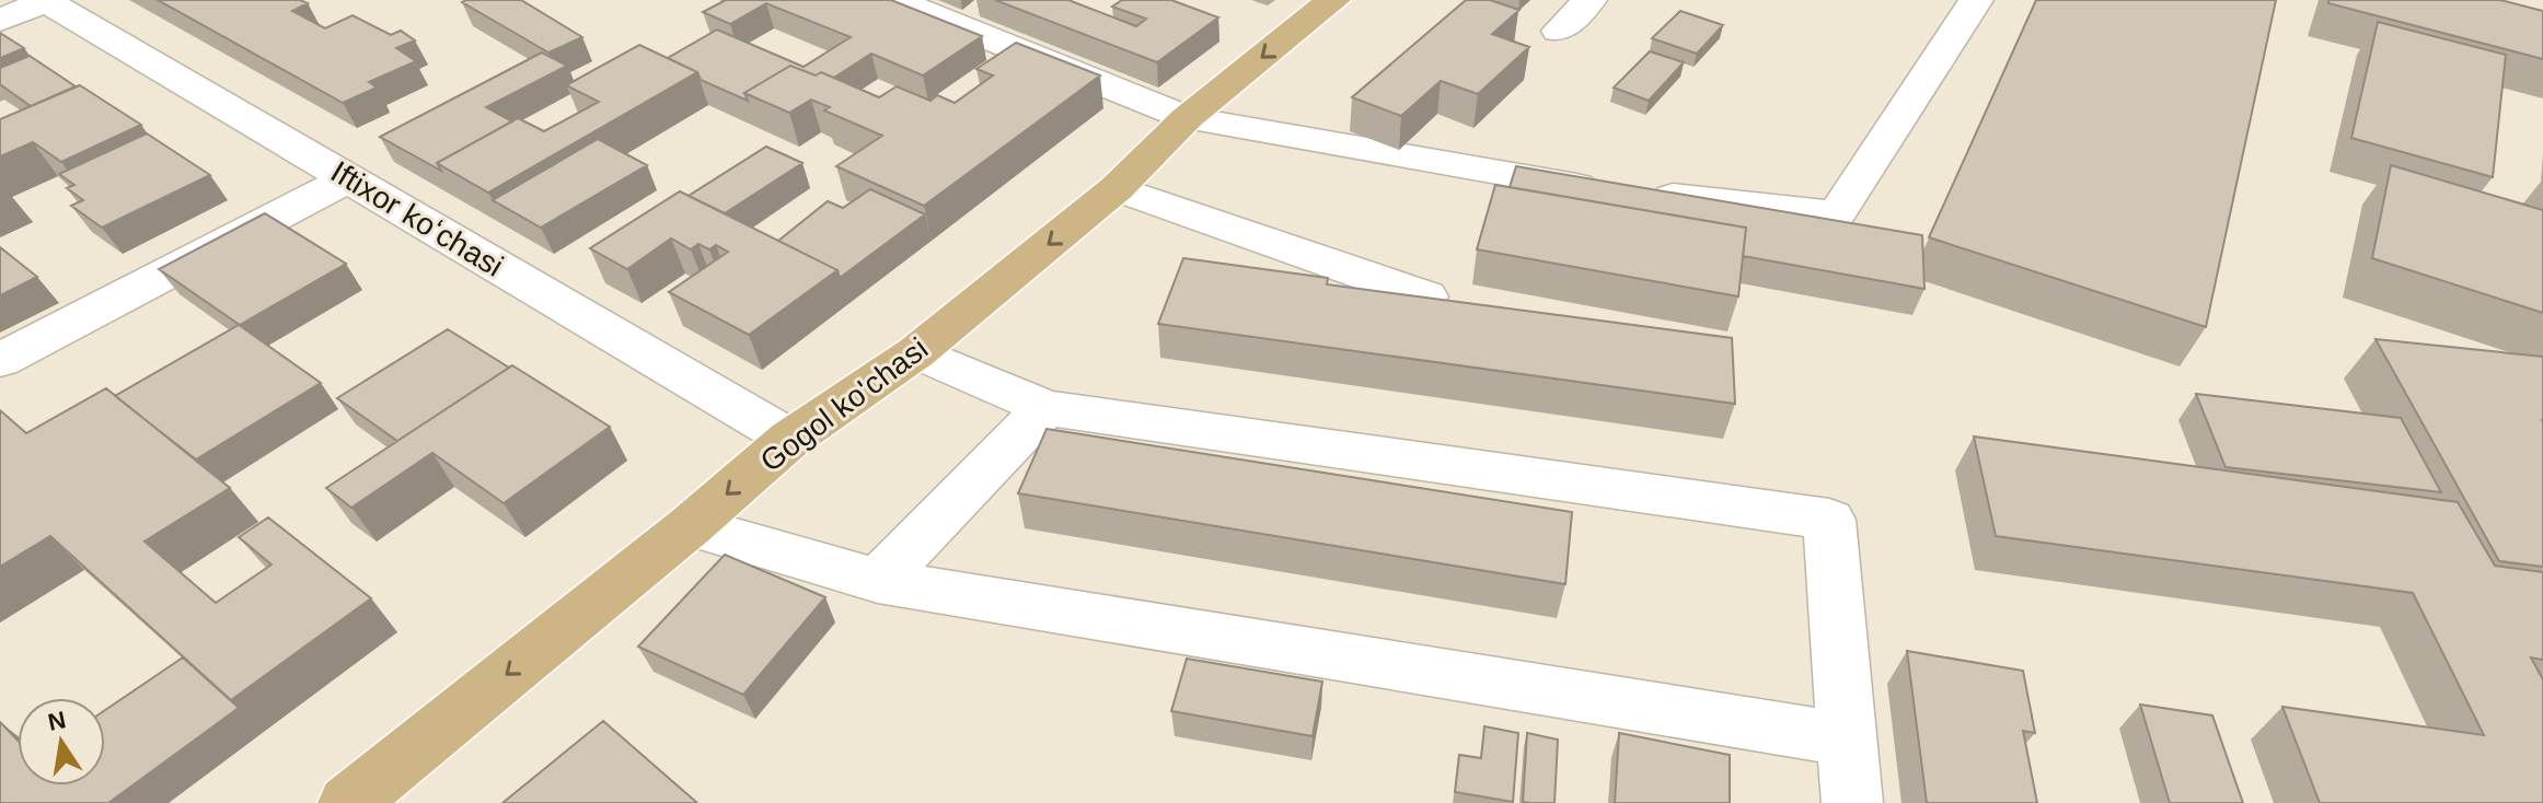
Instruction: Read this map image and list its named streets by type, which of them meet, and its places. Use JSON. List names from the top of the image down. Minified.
{"streets":{"main road":["Gogol ko'chasi"],"street":["Iftixor koʻchasi"]},"crossings":[["Iftixor koʻchasi","Gogol ko'chasi"]],"one_way":["Gogol ko'chasi"],"north":"top"}
